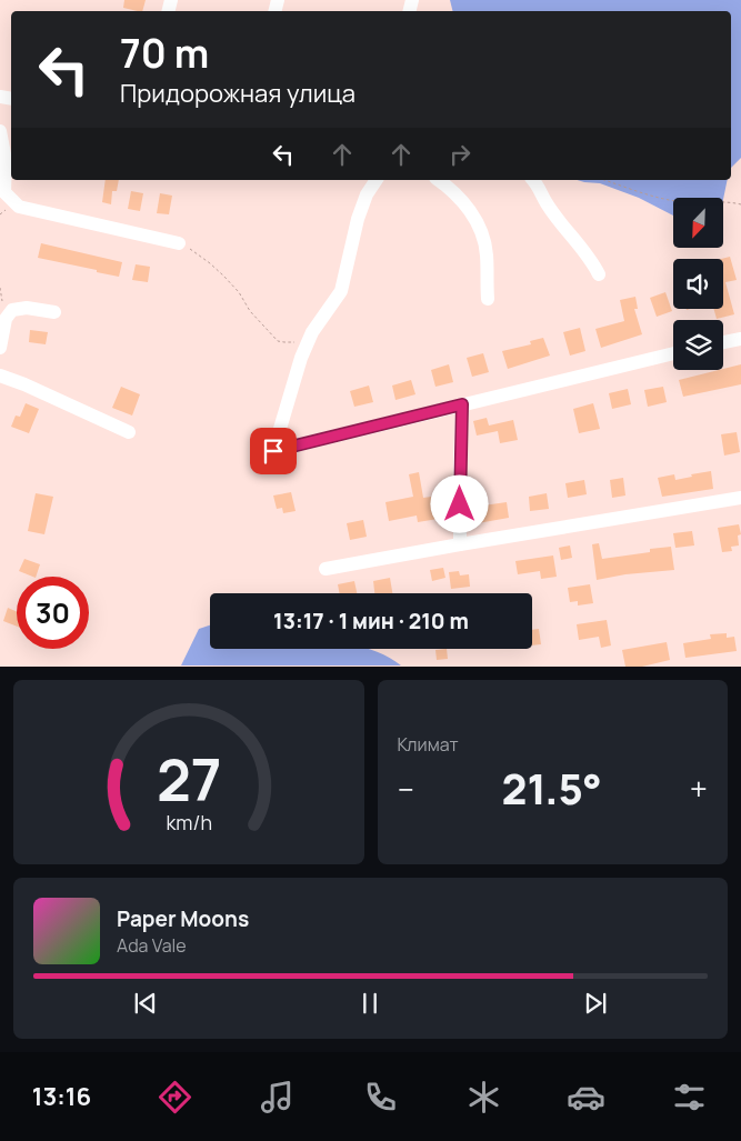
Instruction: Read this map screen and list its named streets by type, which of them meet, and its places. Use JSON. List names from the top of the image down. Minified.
{"north":"bottom left","page":{"turn":["70 m","Придорожная улица"],"limit":"30","trip":"13:17 · 1 мин · 210 m","tile":"Климат","heat":["−","21.5°","+"],"song":["Paper Moons","Ada Vale"],"tabs":"13:16","gauge":["27","km/h"]}}
